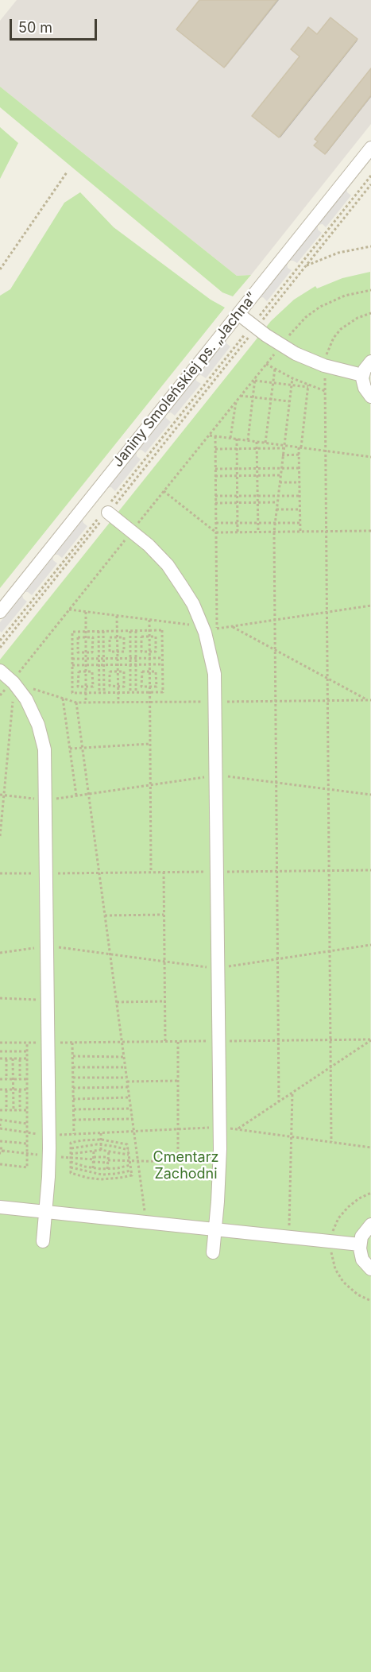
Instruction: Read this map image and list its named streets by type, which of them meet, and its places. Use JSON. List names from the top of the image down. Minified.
{"streets":{"street":["Janiny Smoleńskiej ps. „Jachna”"]},"parks":["Cmentarz Zachodni"],"scale_bar":"50 m"}
